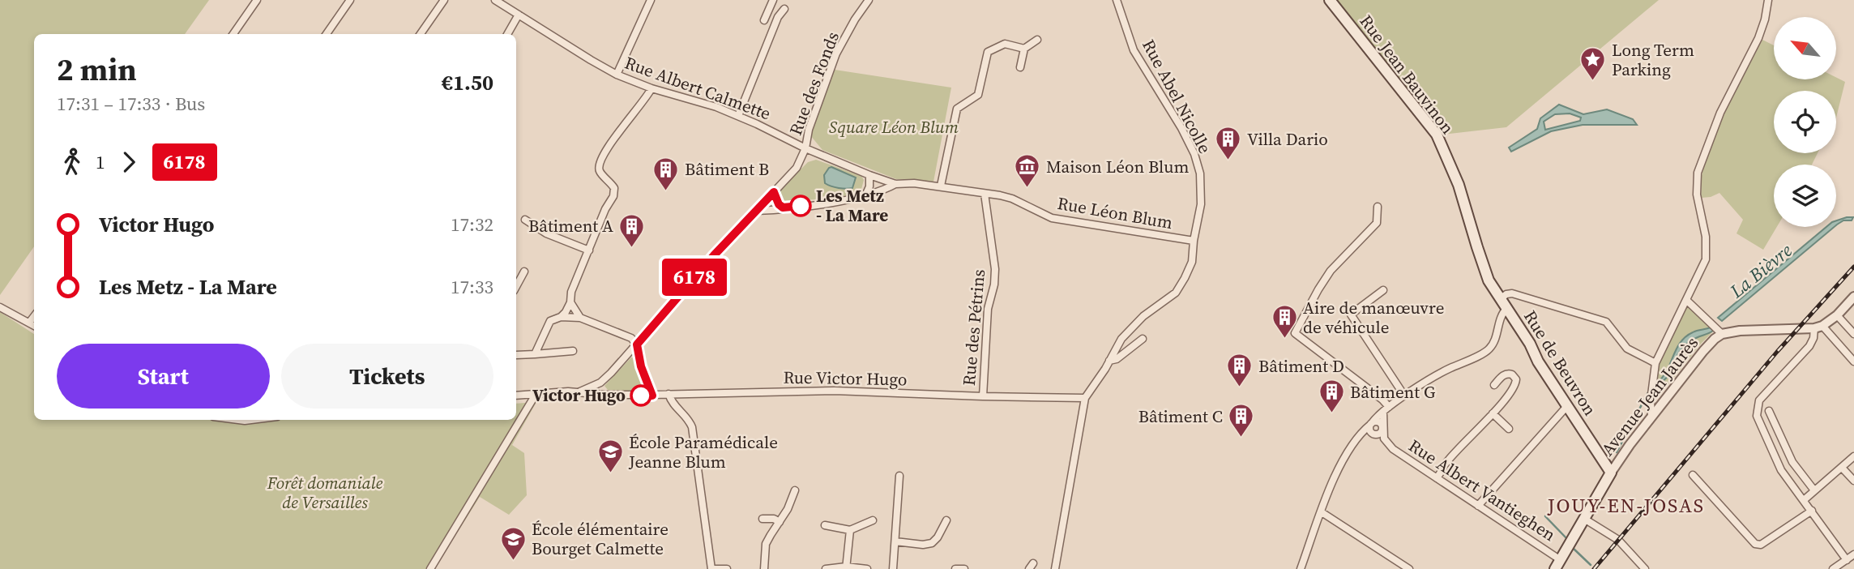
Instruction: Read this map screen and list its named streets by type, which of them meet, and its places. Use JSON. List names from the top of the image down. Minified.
{"streets":{"main road":["Rue Jean Bauvinon","Rue de Beuvron","Avenue Jean Jaurès"],"street":["Rue des Fonds","Rue Albert Calmette","Rue Abel Nicolle","Rue Léon Blum","Rue des Pétrins","Rue Victor Hugo","Rue Albert Vantieghen"]},"crossings":[["Rue Jean Bauvinon","Rue de Beuvron"],["Rue des Fonds","Rue Albert Calmette"],["Rue des Fonds","Rue Léon Blum"],["Rue Albert Calmette","Rue Léon Blum"],["Rue Abel Nicolle","Rue Léon Blum"],["Rue Abel Nicolle","Rue Victor Hugo"],["Rue Léon Blum","Rue des Pétrins"],["Rue des Pétrins","Rue Victor Hugo"],["Rue de Beuvron","Avenue Jean Jaurès"],["Avenue Jean Jaurès","Rue Albert Vantieghen"]],"districts":["JOUY-EN-JOSAS"],"water":["La Bièvre"],"parks":["Square Léon Blum","Forêt domaniale de Versailles"],"places":{"place":["Long Term Parking"],"building":["Villa Dario","Bâtiment B","Bâtiment A","Aire de manœuvre de véhicule","Bâtiment D","Bâtiment G","Bâtiment C"],"museum":["Maison Léon Blum"],"other":["Les Metz - La Mare","Victor Hugo"],"school or university":["École Paramédicale Jeanne Blum","École élémentaire Bourget Calmette"]},"lines":["bus line 6178"],"north":"top left","page":{"on_map":"6178","heading":["2 min","17:31 – 17:33 · Bus","€1.50"],"legs":["1","6178"],"list":[{"name":"Victor Hugo","value":"17:32"},{"name":"Les Metz - La Mare","value":"17:33"}],"buttons":["Start","Tickets"]}}
